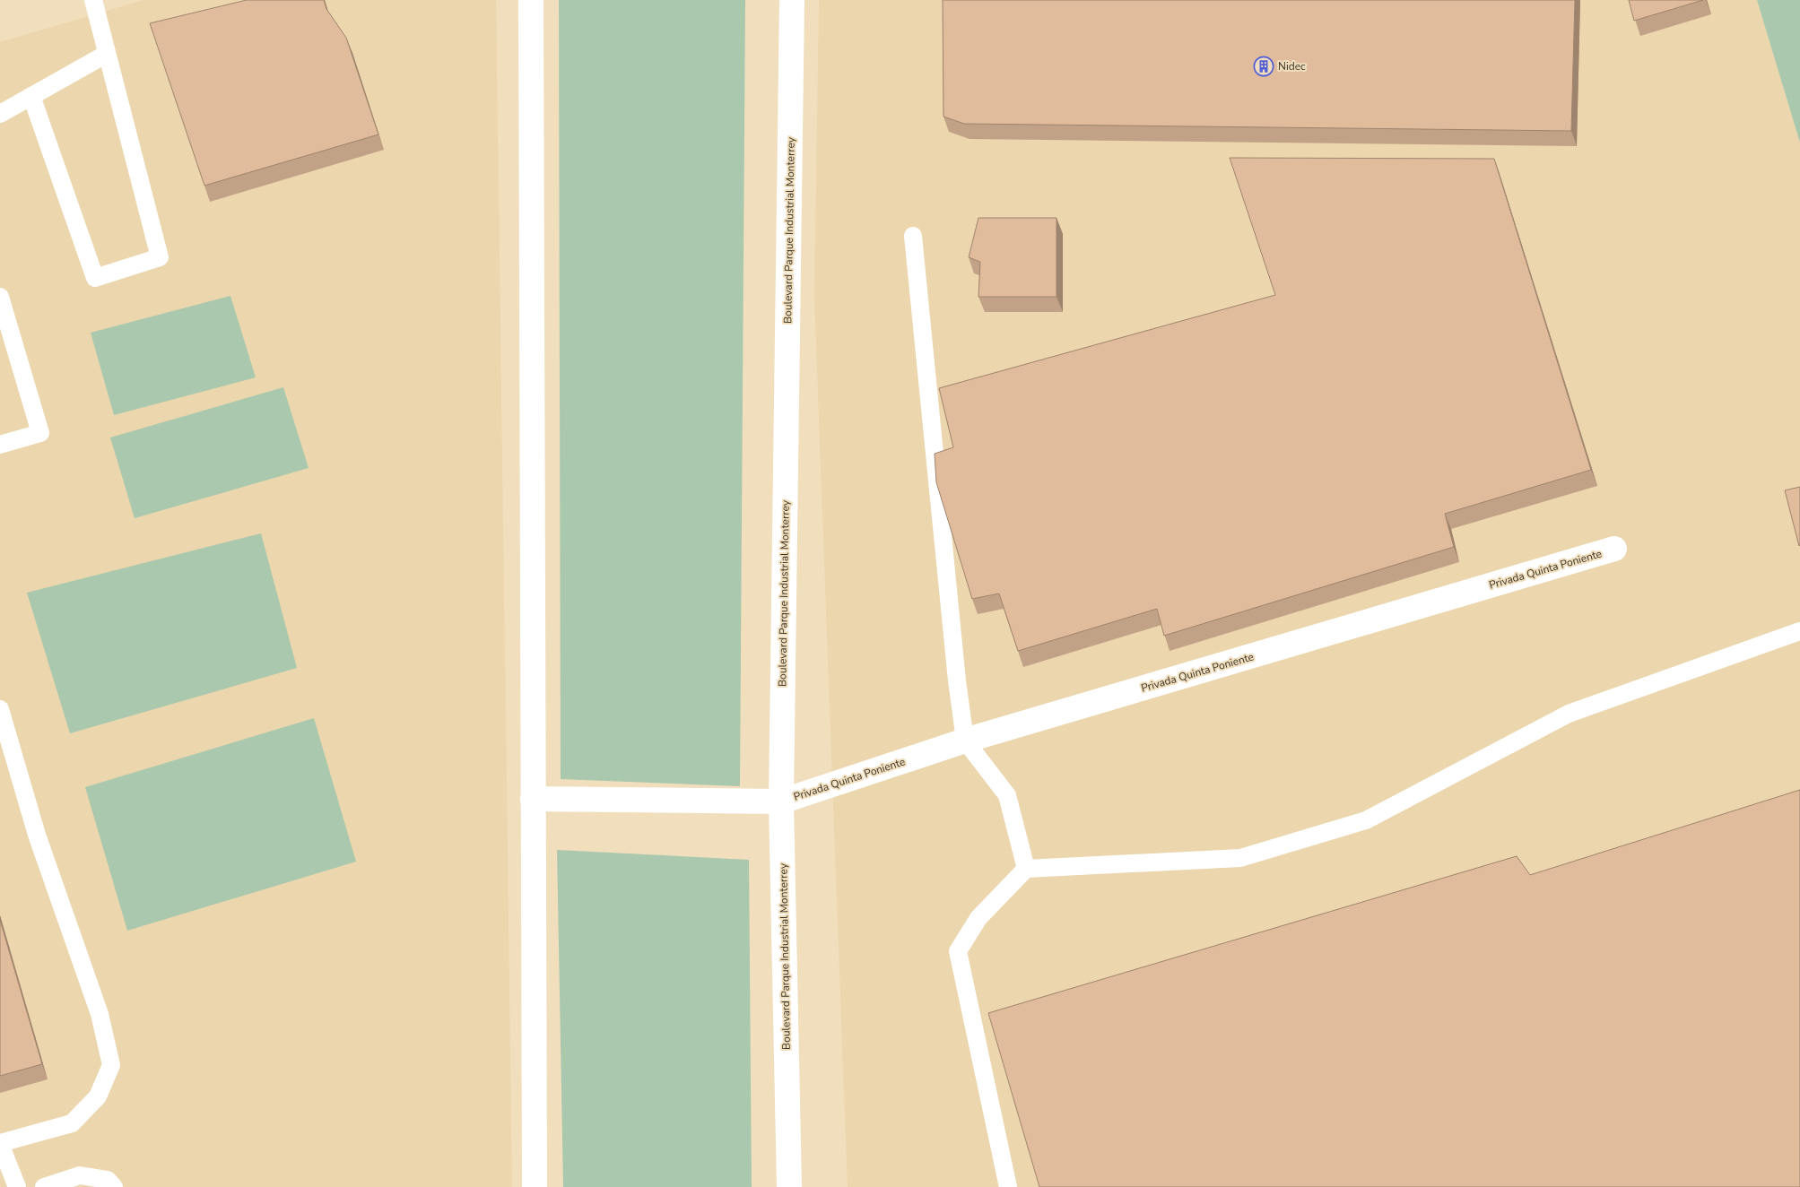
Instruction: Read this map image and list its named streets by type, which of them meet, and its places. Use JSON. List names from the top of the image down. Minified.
{"streets":{"street":["Boulevard Parque Industrial Monterrey","Privada Quinta Poniente"]},"crossings":[["Boulevard Parque Industrial Monterrey","Privada Quinta Poniente"]],"places":{"building":["Nidec"]}}
